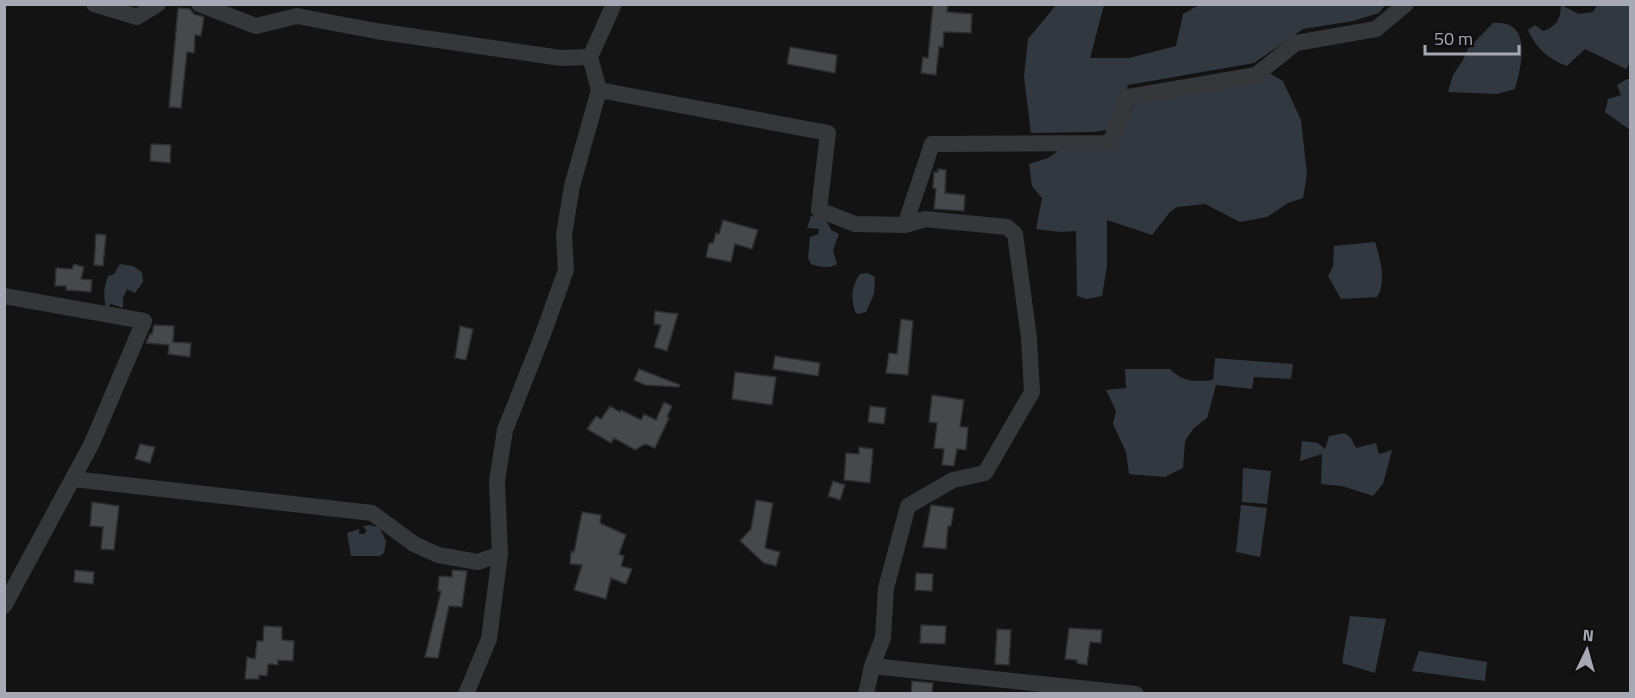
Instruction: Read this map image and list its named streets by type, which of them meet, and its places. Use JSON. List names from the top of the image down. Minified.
{"scale_bar":"50 m","north":"top"}
